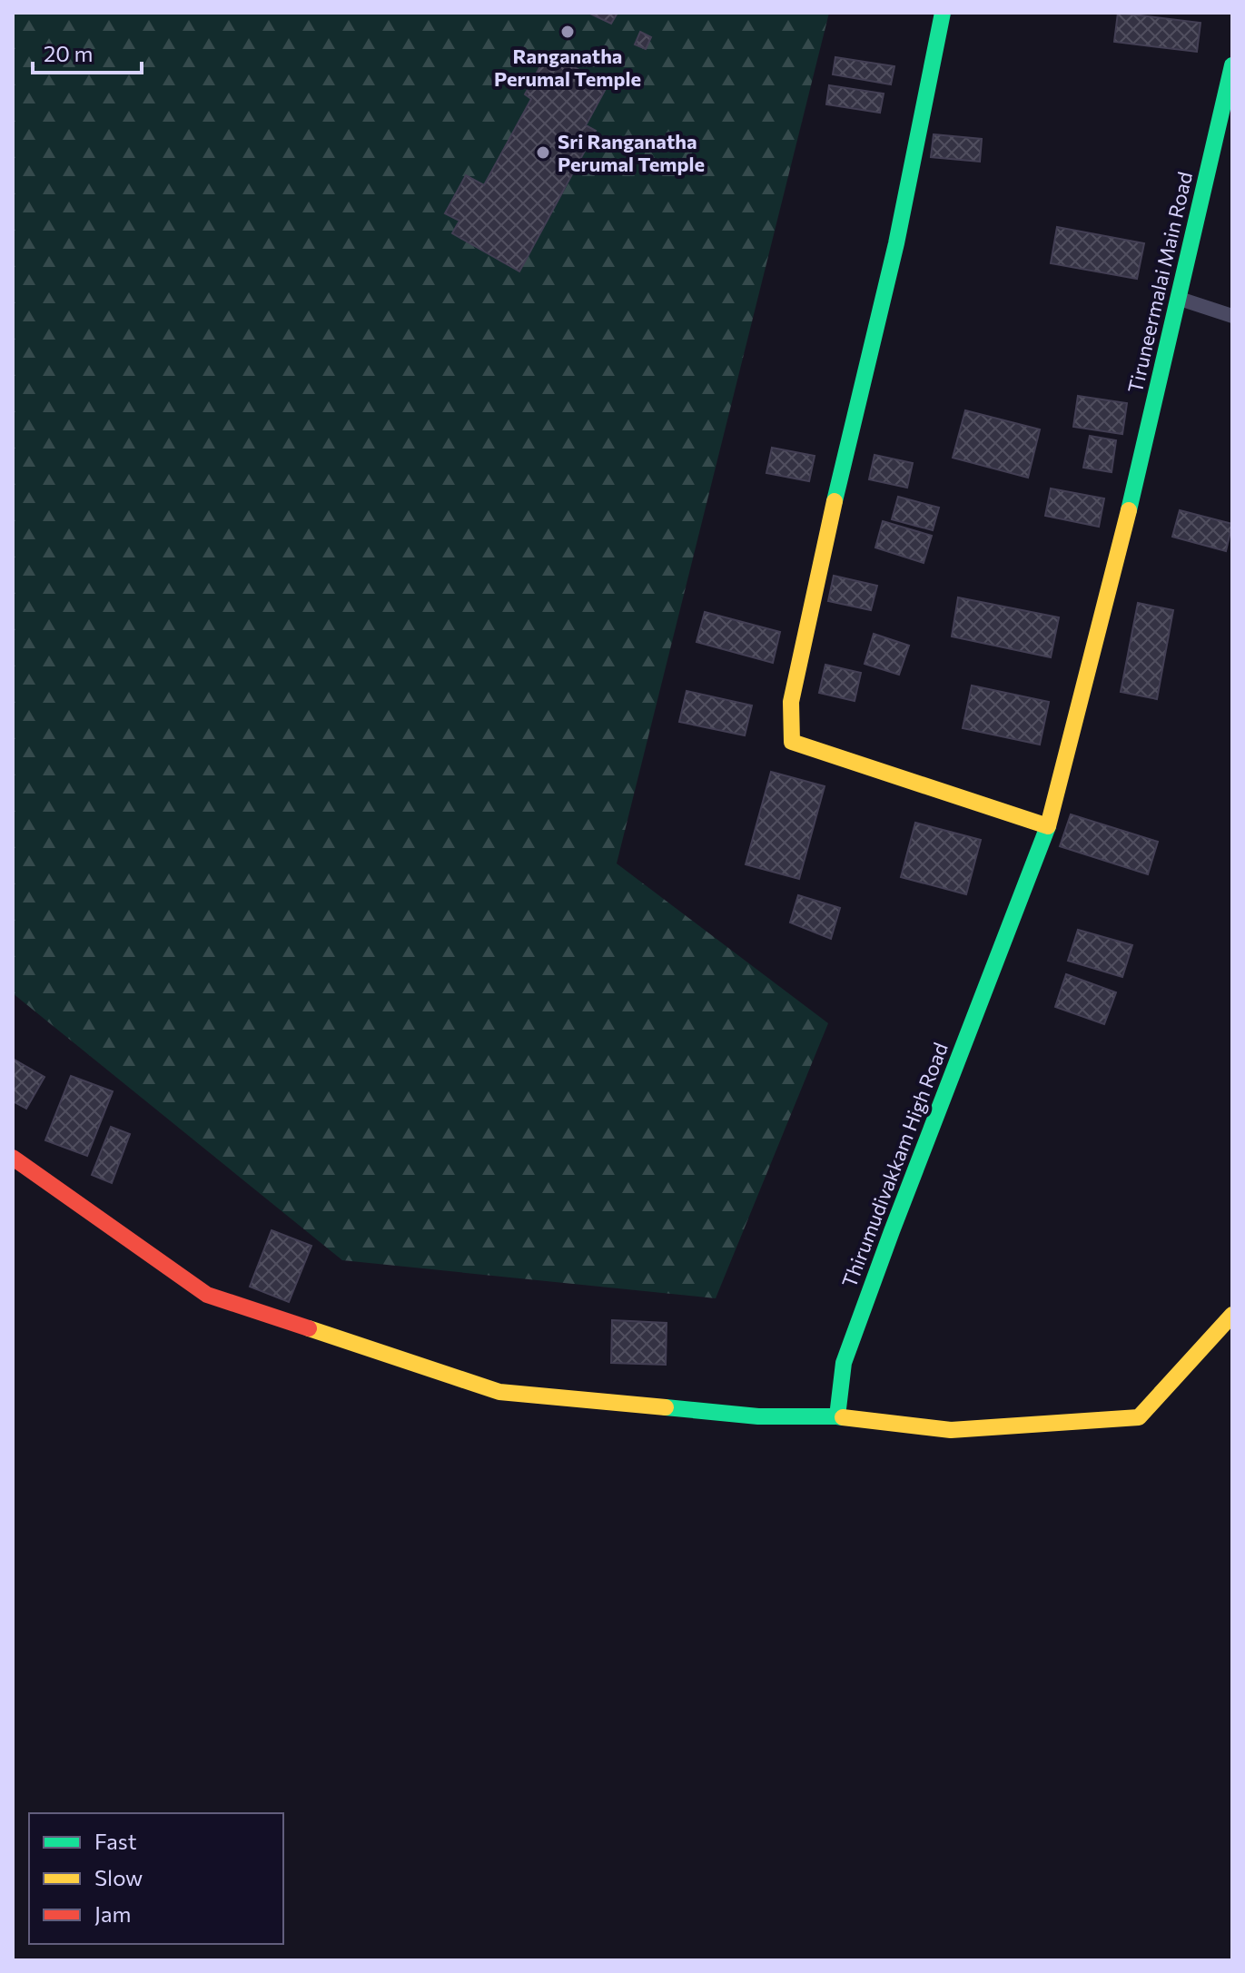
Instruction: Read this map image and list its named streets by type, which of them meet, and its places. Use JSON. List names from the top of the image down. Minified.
{"streets":{"street":["Tiruneermalai Main Road","Thirumudivakkam High Road"]},"crossings":[["Tiruneermalai Main Road","Thirumudivakkam High Road"]],"places":["Ranganatha Perumal Temple","Sri Ranganatha Perumal Temple"],"legend":["Fast","Slow","Jam"],"scale_bar":"20 m"}
